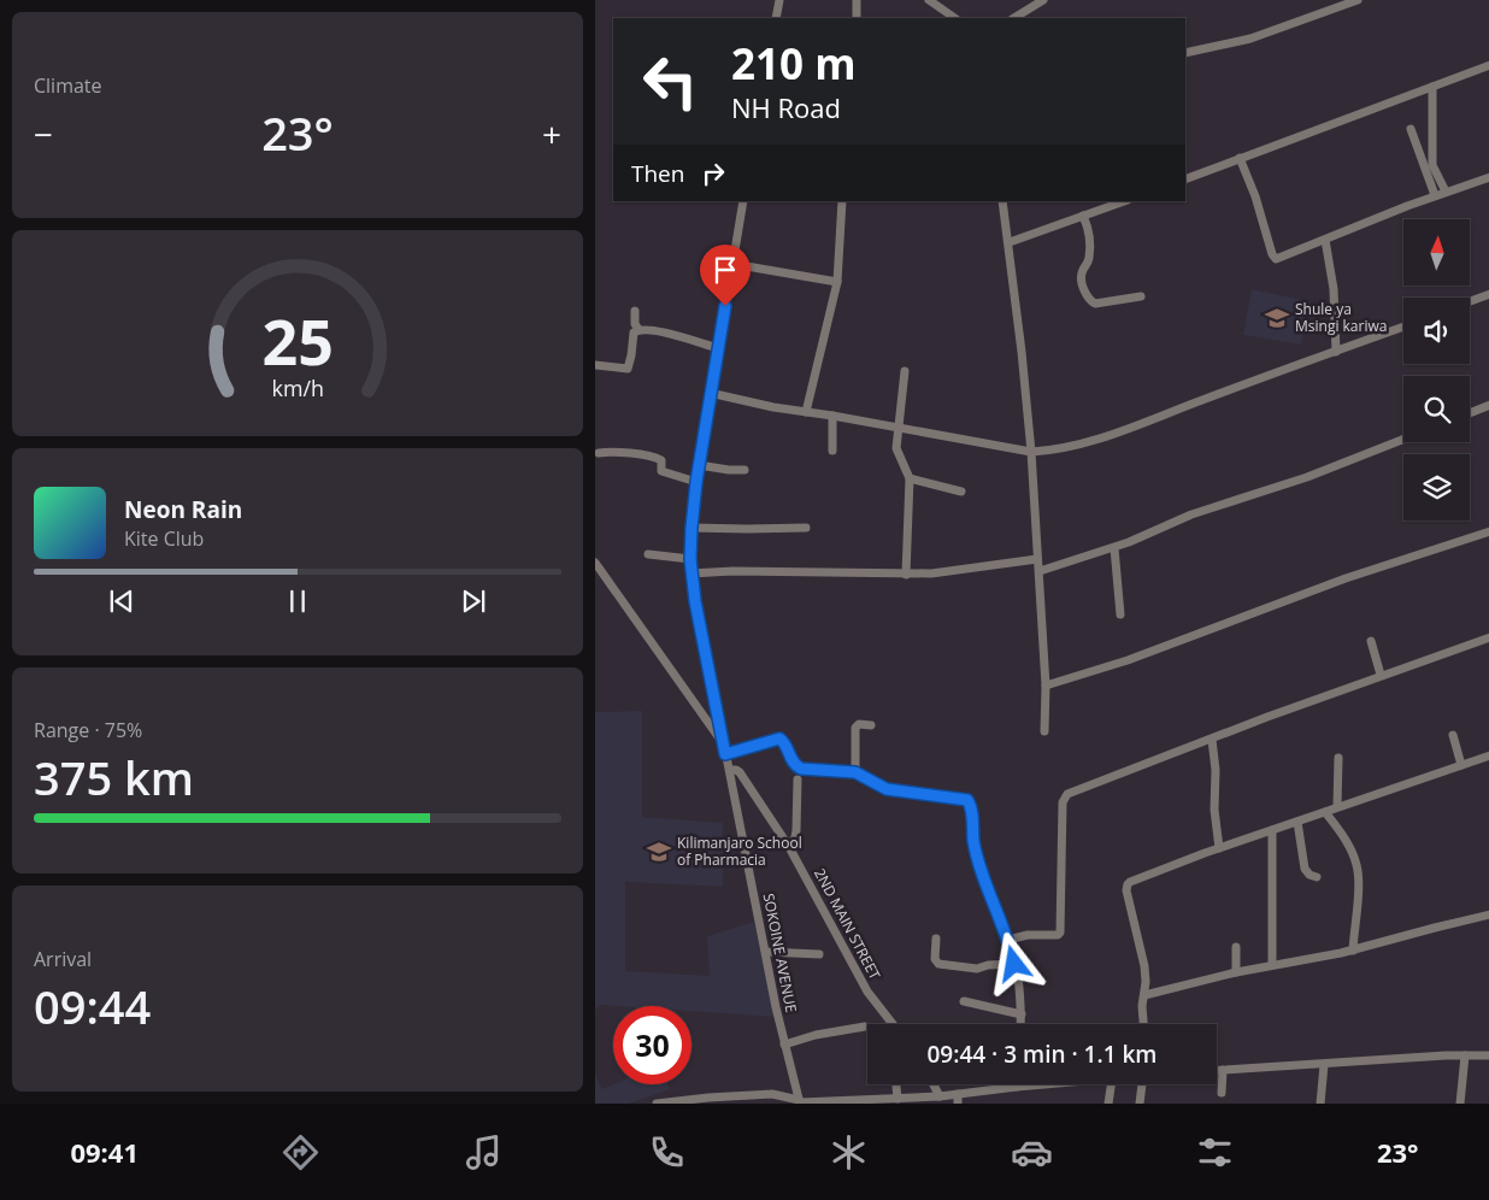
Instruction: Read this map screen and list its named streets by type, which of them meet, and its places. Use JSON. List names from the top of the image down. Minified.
{"streets":{"street":["2ND MAIN STREET","SOKOINE AVENUE"]},"crossings":[["2ND MAIN STREET","SOKOINE AVENUE"]],"places":{"school or university":["Shule ya Msingi kariwa","Kilimanjaro School of Pharmacia"]},"north":"top","page":{"tile":["Climate",["Range · 75%","375 km"],["Arrival","09:44"]],"turn":["210 m","NH Road"],"heat":["−","23°","+"],"then":"Then","song":["Neon Rain","Kite Club"],"limit":"30","trip":"09:44 · 3 min · 1.1 km","tabs":["09:41","23°"],"gauge":["25","km/h"]}}
